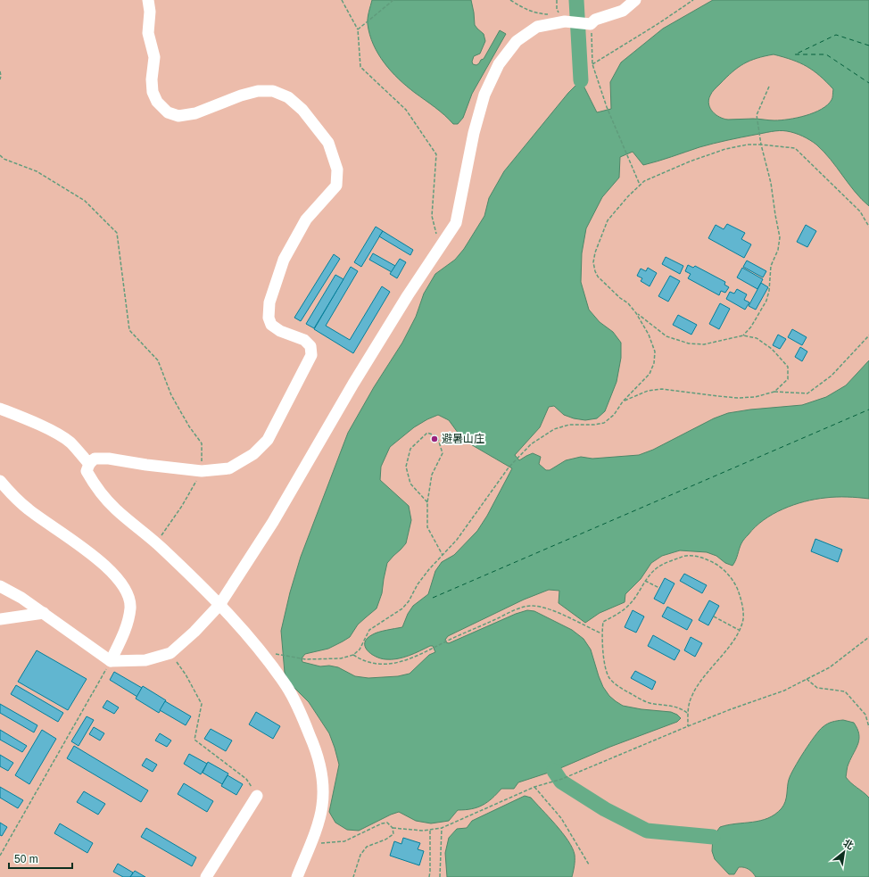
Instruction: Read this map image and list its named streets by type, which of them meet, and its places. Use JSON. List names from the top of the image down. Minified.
{"places":["避暑山庄"],"scale_bar":"50 m","north":"top right"}
